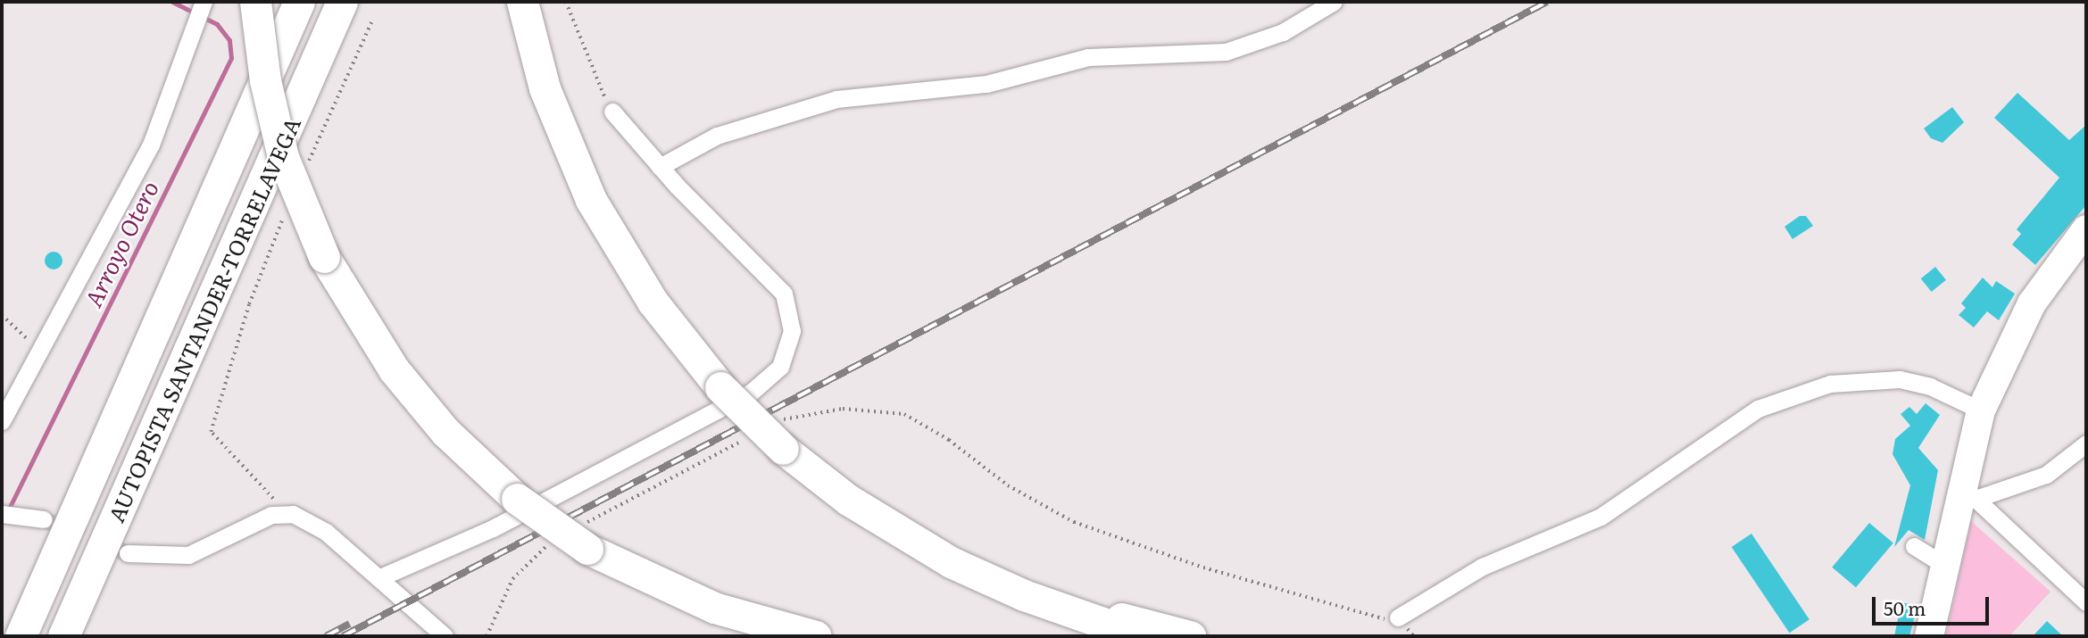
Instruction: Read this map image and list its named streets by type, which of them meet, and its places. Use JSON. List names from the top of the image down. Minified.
{"streets":{"highway":["AUTOPISTA SANTANDER-TORRELAVEGA"]},"water":["Arroyo Otero"],"scale_bar":"50 m"}
